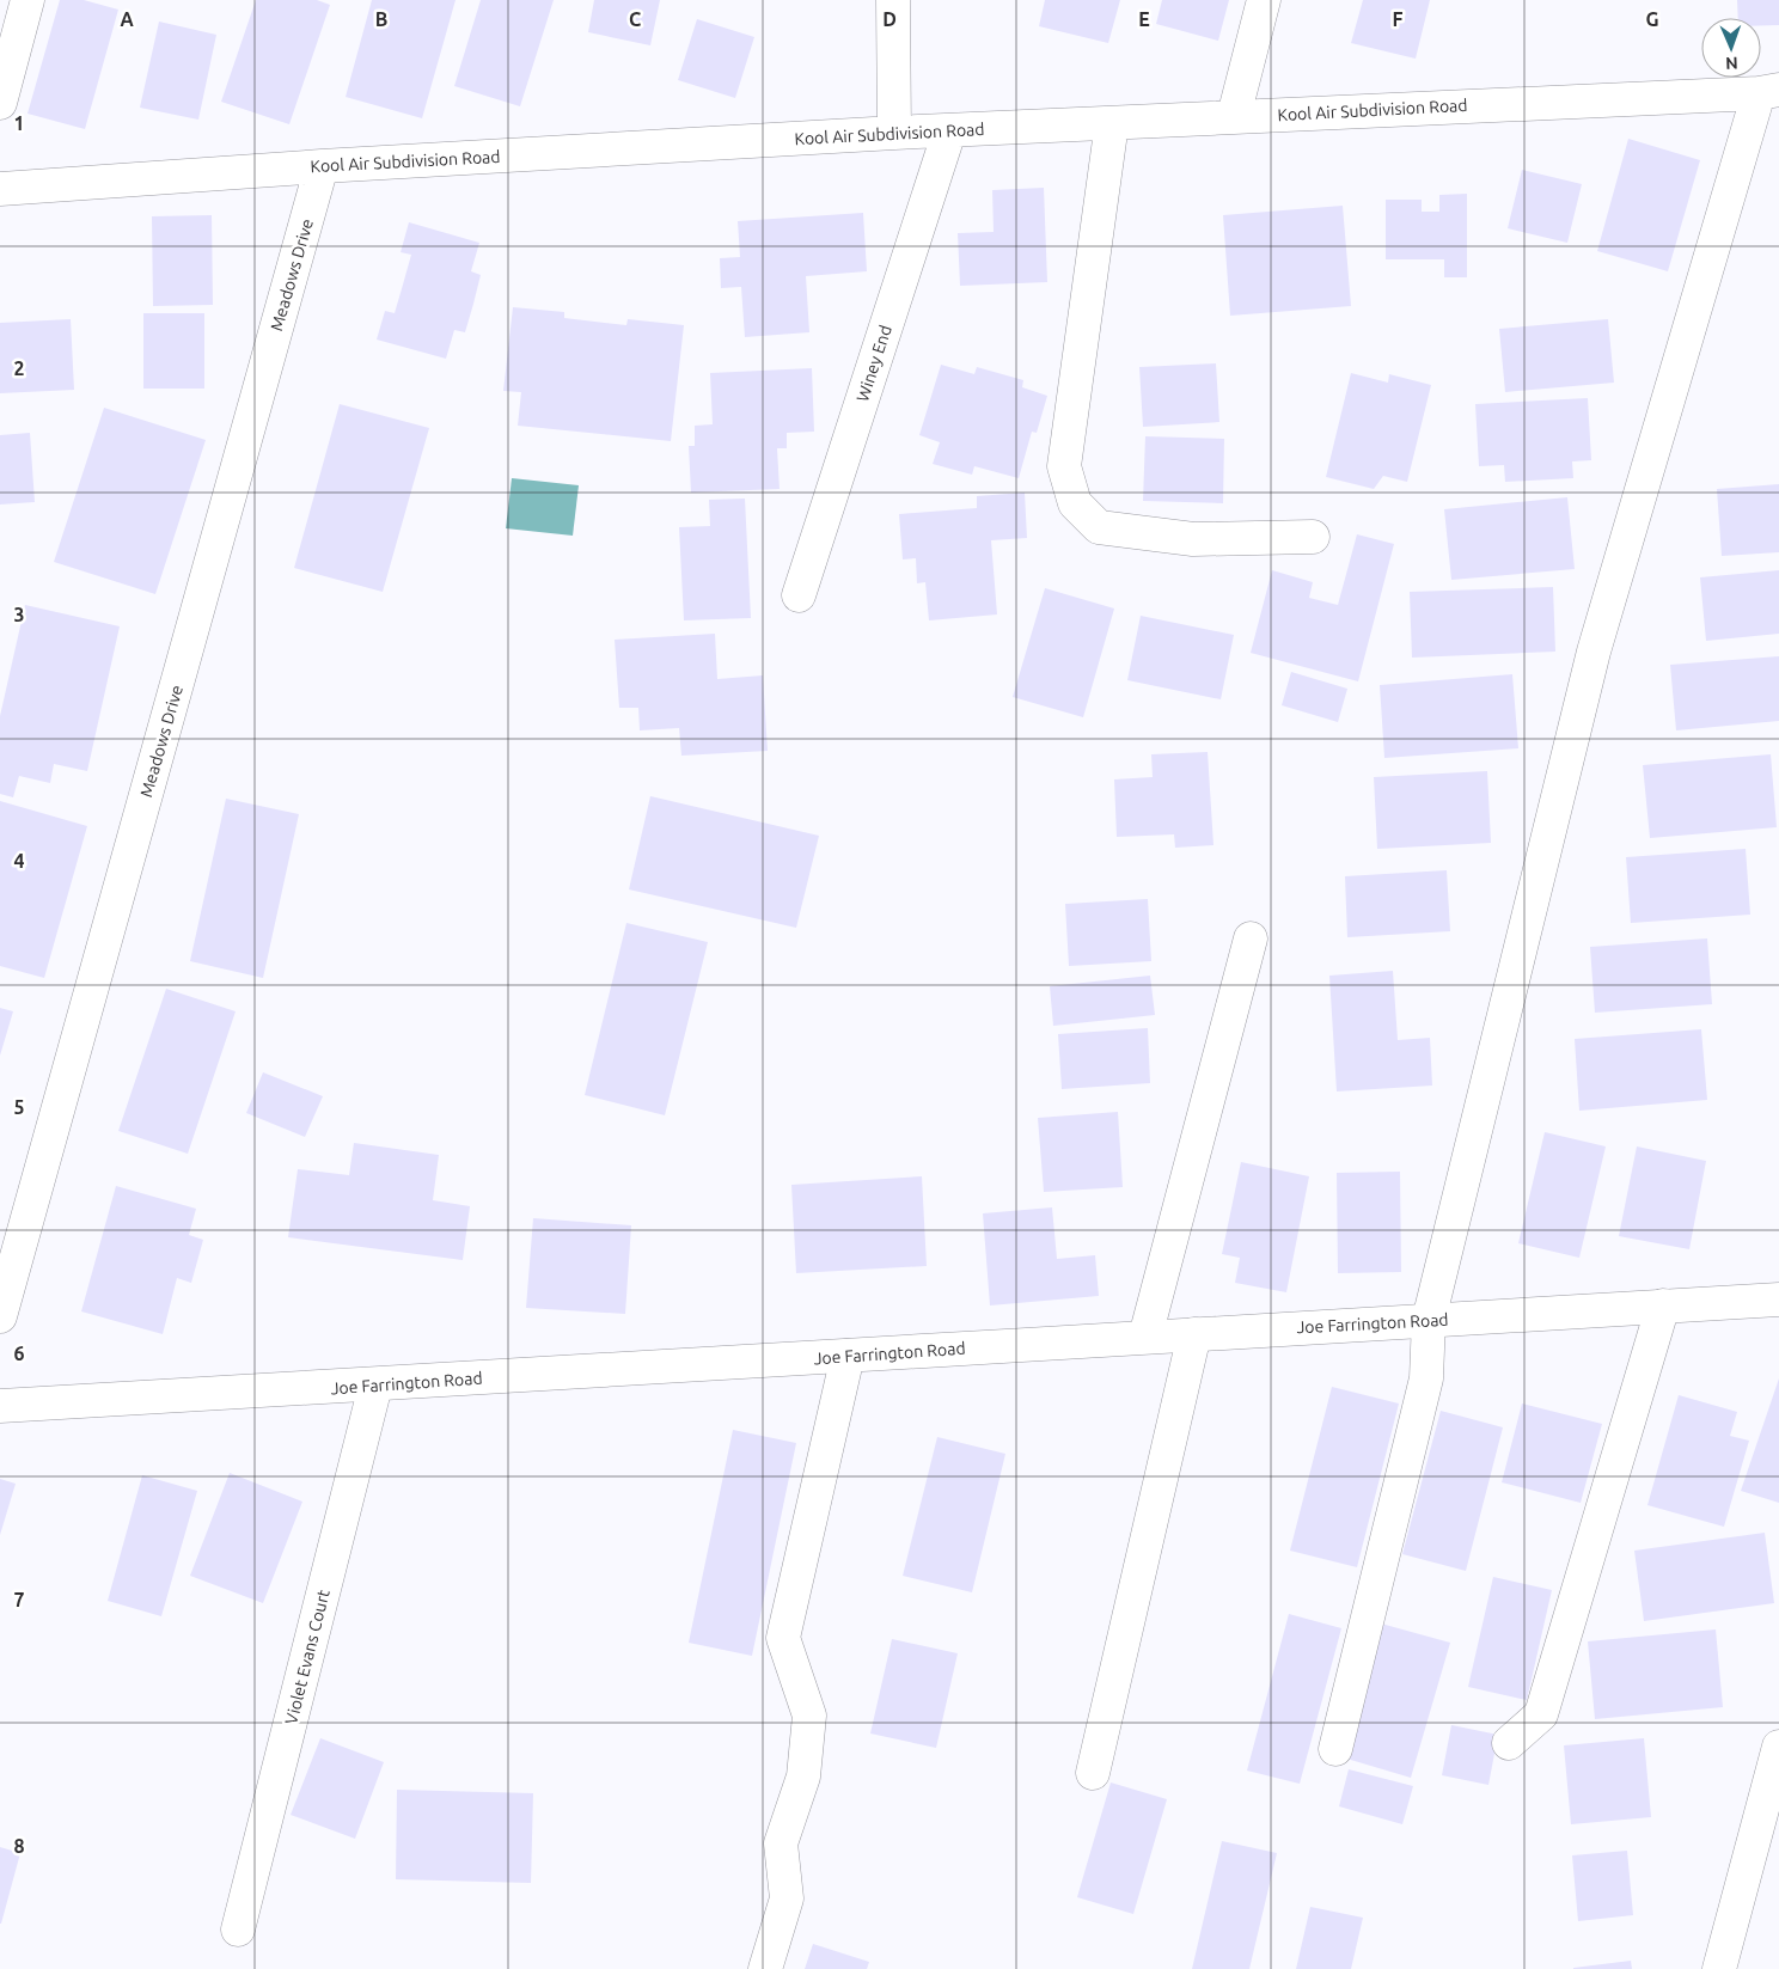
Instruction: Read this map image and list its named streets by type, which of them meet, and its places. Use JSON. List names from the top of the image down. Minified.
{"streets":{"street":["Kool Air Subdivision Road","Meadows Drive","Winey End","Joe Farrington Road","Violet Evans Court"]},"crossings":[["Kool Air Subdivision Road","Meadows Drive"],["Kool Air Subdivision Road","Winey End"],["Joe Farrington Road","Violet Evans Court"]],"north":"bottom","grid":{"columns":["A","B","C","D","E","F","G"],"rows":["1","2","3","4","5","6","7","8"]}}
